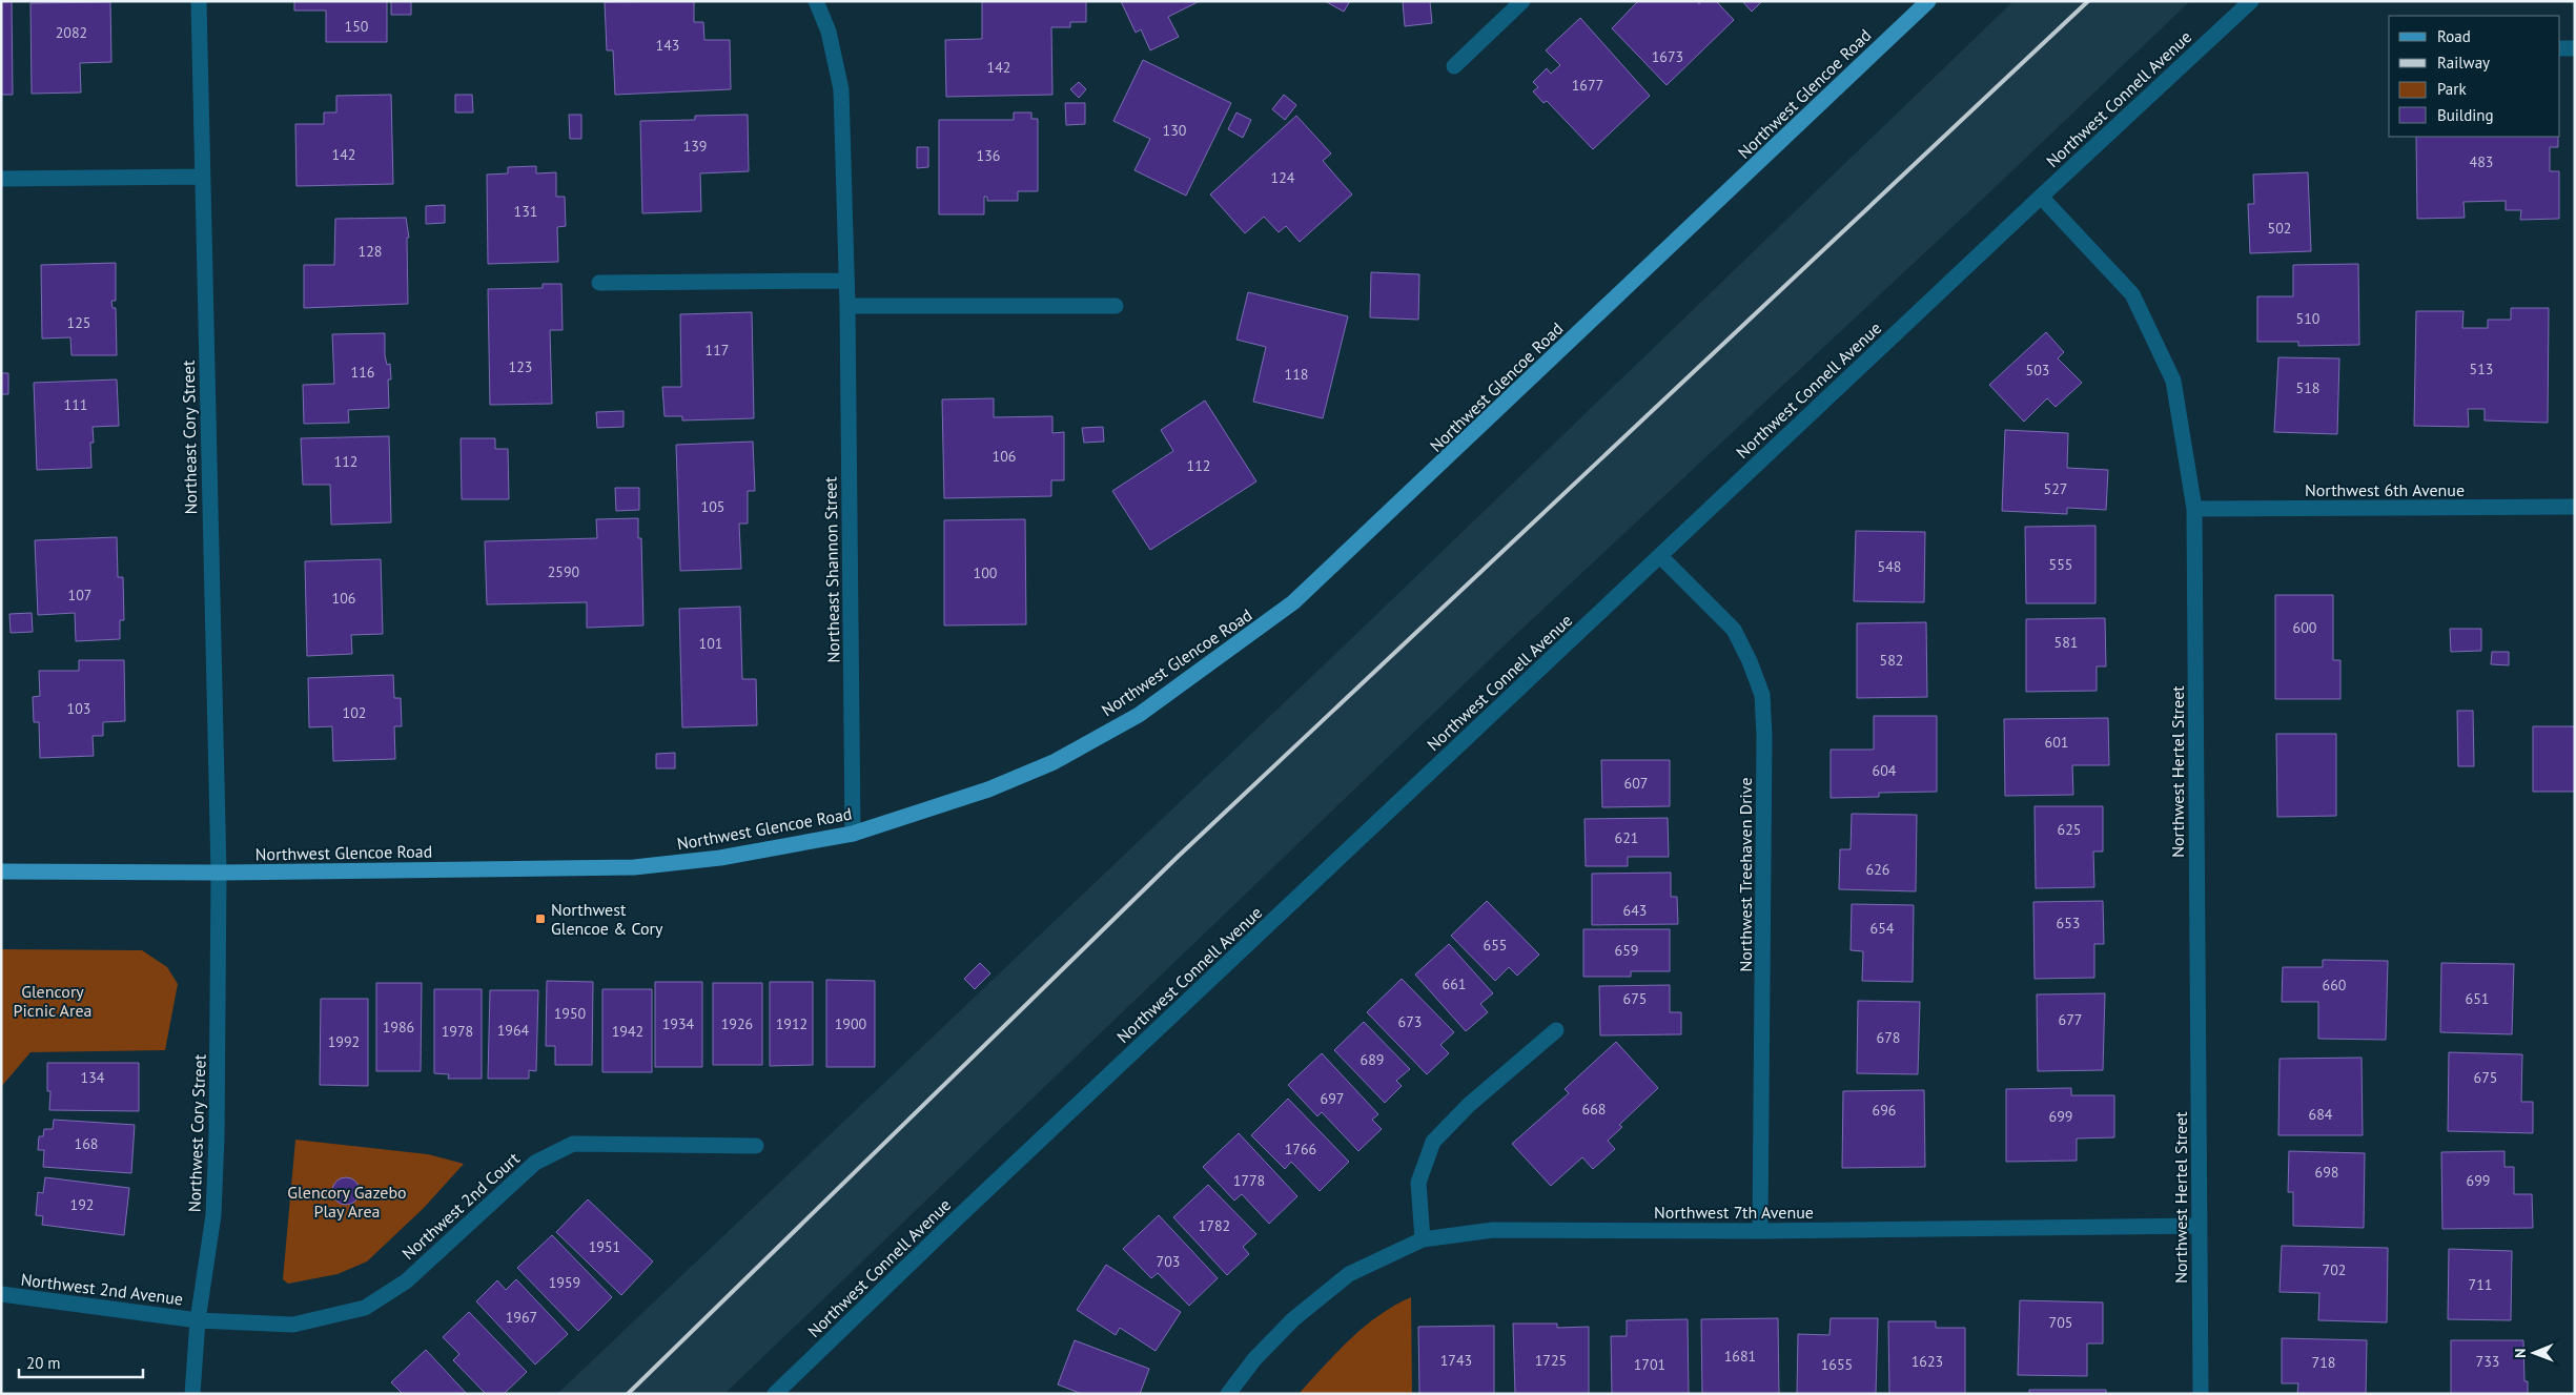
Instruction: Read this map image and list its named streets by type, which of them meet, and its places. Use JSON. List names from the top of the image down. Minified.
{"streets":{"main road":["Northwest Glencoe Road"],"street":["Northwest Connell Avenue","Northeast Cory Street","Northwest 6th Avenue","Northeast Shannon Street","Northwest Hertel Street","Northwest Treehaven Drive","Northwest Cory Street","Northwest 2nd Court","Northwest 7th Avenue","Northwest 2nd Avenue"]},"crossings":[["Northwest Glencoe Road","Northeast Cory Street"],["Northwest Glencoe Road","Northeast Shannon Street"],["Northwest Glencoe Road","Northwest Cory Street"],["Northwest Connell Avenue","Northwest Hertel Street"],["Northwest Connell Avenue","Northwest Treehaven Drive"],["Northeast Cory Street","Northwest Cory Street"],["Northwest 6th Avenue","Northwest Hertel Street"],["Northwest Hertel Street","Northwest 7th Avenue"],["Northwest Treehaven Drive","Northwest 7th Avenue"],["Northwest Cory Street","Northwest 2nd Court"],["Northwest Cory Street","Northwest 2nd Avenue"],["Northwest 2nd Court","Northwest 2nd Avenue"]],"parks":["Glencory Picnic Area","Glencory Gazebo Play Area"],"places":{"transit":["Northwest Glencoe & Cory"]},"house_numbers":["150","2082","143","1673","142","1677","130","139","142","136","483","124","131","502","128","510","125","117","123","513","503","116","118","518","111","106","112","112","527","105","555","548","2590","100","107","106","600","581","101","582","103","102","601","604","607","625","621","626","643","653","654","655","659","661","660","675","651","1950","677","673","1934","1926","1912","1900","1986","1964","1978","1942","678","1992","689","134","675","697","668","696","684","699","168","1766","698","1778","699","192","1782","1951","703","702","1959","711","1967","705","1681","1743","1725","1623","733","718","1701","1655"],"legend":["Road","Railway","Park","Building"],"scale_bar":"20 m","north":"left"}
